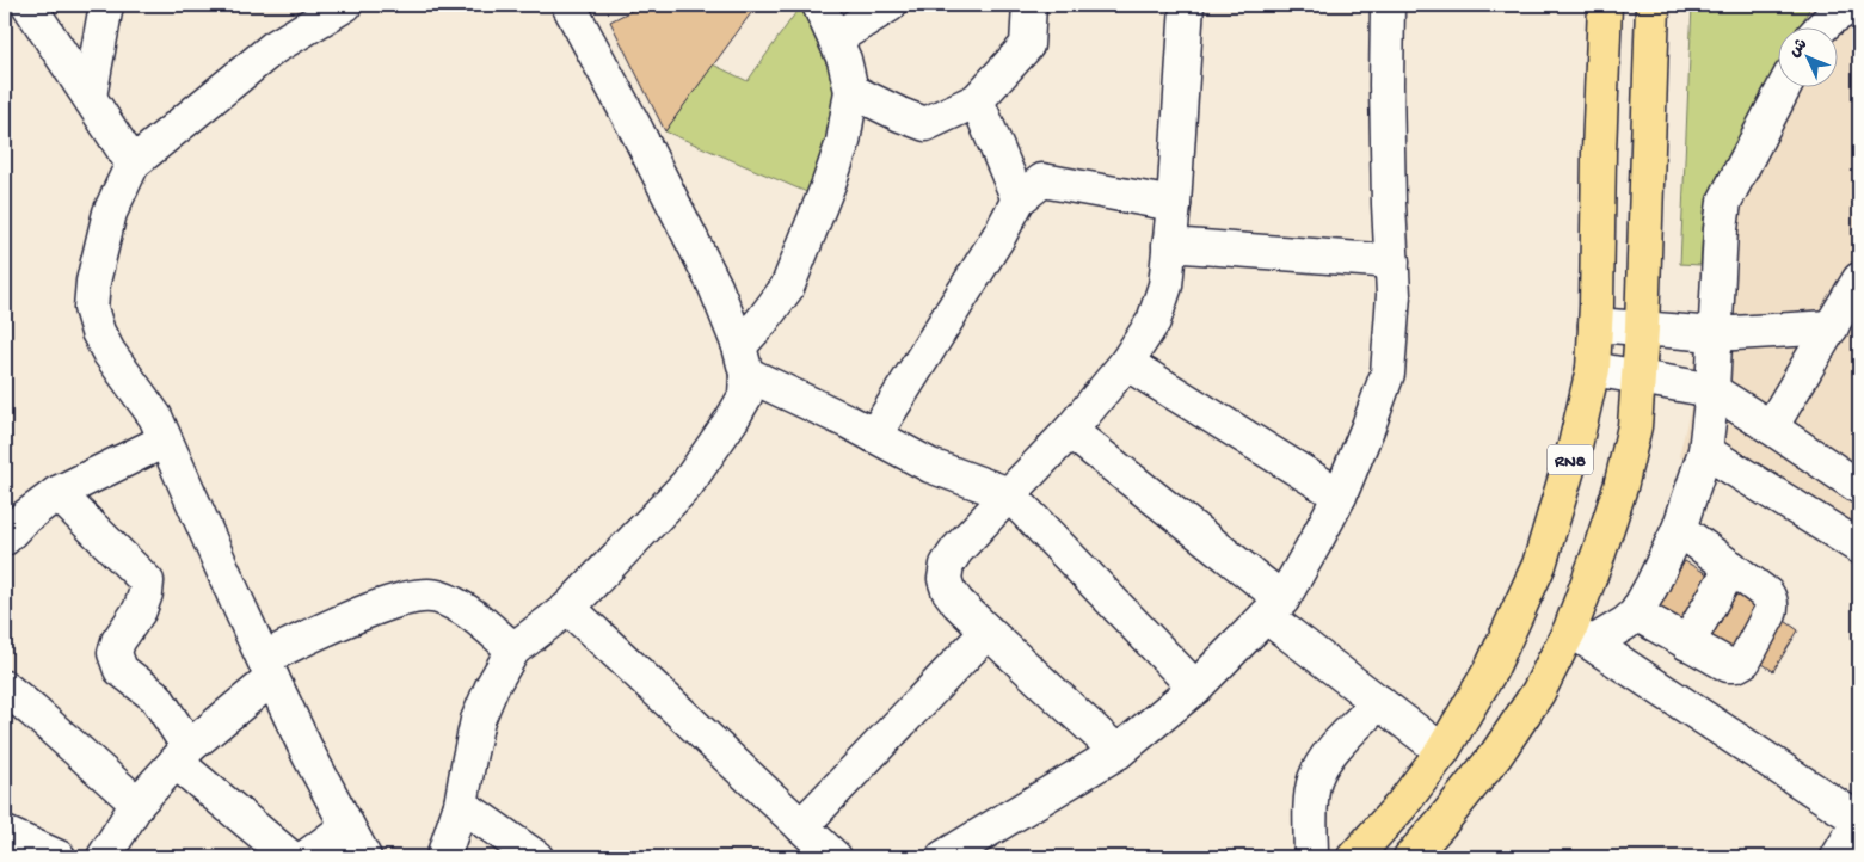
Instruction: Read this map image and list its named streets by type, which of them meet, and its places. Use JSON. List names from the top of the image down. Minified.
{"streets":{"main road":["RN8"]},"north":"top left"}
